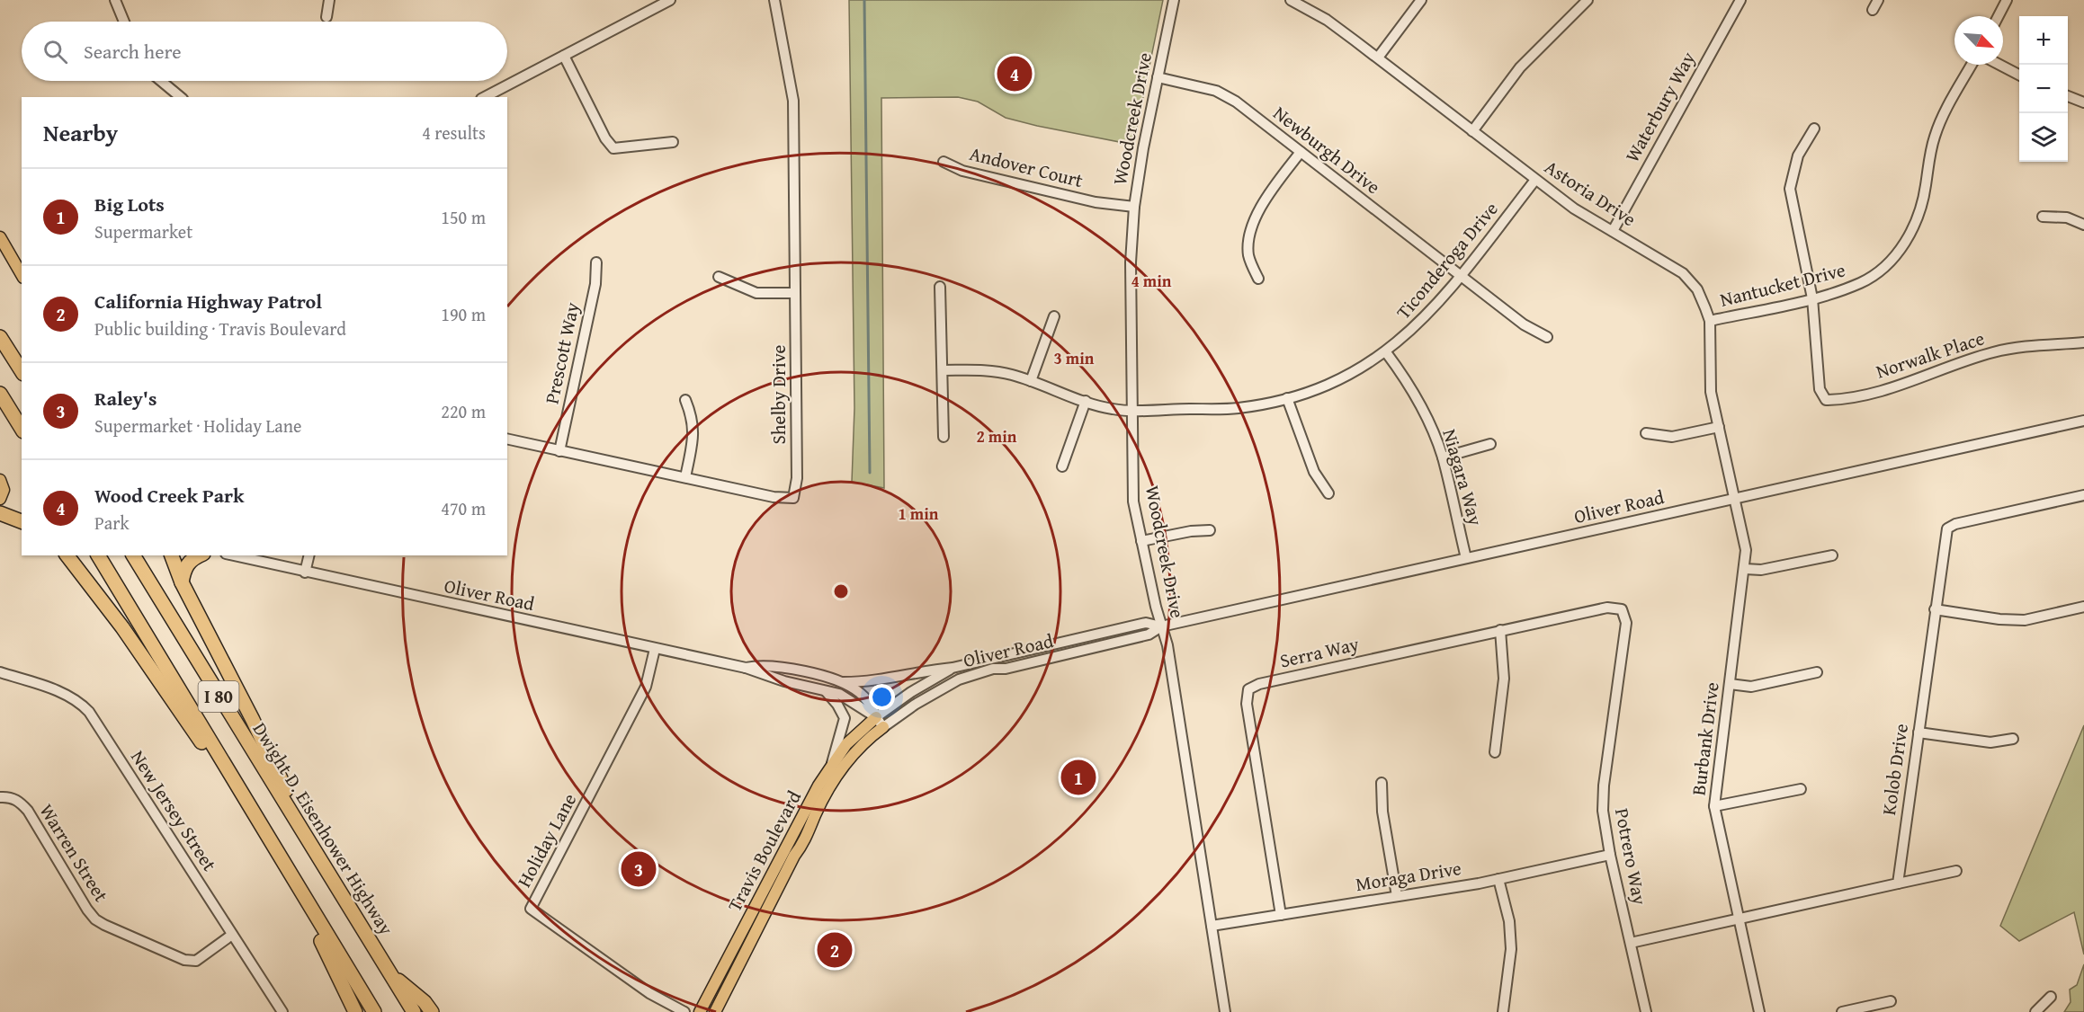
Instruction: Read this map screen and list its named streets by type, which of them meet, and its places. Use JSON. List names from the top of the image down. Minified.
{"streets":{"highway":["I 80","Dwight D. Eisenhower Highway"],"main road":["Travis Boulevard"],"street":["Waterbury Way","Woodcreek Drive","Newburgh Drive","Andover Court","Astoria Drive","Ticonderoga Drive","Nantucket Drive","Prescott Way","Norwalk Place","Shelby Drive","Niagara Way","Oliver Road","Serra Way","Burbank Drive","Kolob Drive","New Jersey Street","Holiday Lane","Warren Street","Potrero Way","Moraga Drive"]},"crossings":[["Waterbury Way","Astoria Drive"],["Woodcreek Drive","Newburgh Drive"],["Woodcreek Drive","Andover Court"],["Woodcreek Drive","Ticonderoga Drive"],["Woodcreek Drive","Oliver Road"],["Woodcreek Drive","Moraga Drive"],["Newburgh Drive","Ticonderoga Drive"],["Astoria Drive","Ticonderoga Drive"],["Astoria Drive","Nantucket Drive"],["Astoria Drive","Oliver Road"],["Astoria Drive","Burbank Drive"],["Ticonderoga Drive","Niagara Way"],["Nantucket Drive","Norwalk Place"],["Prescott Way","Shelby Drive"],["Niagara Way","Oliver Road"],["Oliver Road","Burbank Drive"],["Oliver Road","Holiday Lane"],["Oliver Road","Travis Boulevard"],["Serra Way","Potrero Way"],["Serra Way","Moraga Drive"],["New Jersey Street","Warren Street"],["Potrero Way","Moraga Drive"]],"north":"bottom right","page":{"map_buttons":["+","−"],"search":"Search here","pins":["4","1","3","2"],"heading":["Nearby","4 results"],"list":[{"mark":"1","name":"Big Lots","note":"Supermarket","value":"150 m"},{"mark":"2","name":"California Highway Patrol","note":"Public building · Travis Boulevard","value":"190 m"},{"mark":"3","name":"Raley's","note":"Supermarket · Holiday Lane","value":"220 m"},{"mark":"4","name":"Wood Creek Park","note":"Park","value":"470 m"}]},"rings":["4 min","3 min","2 min","1 min"]}
